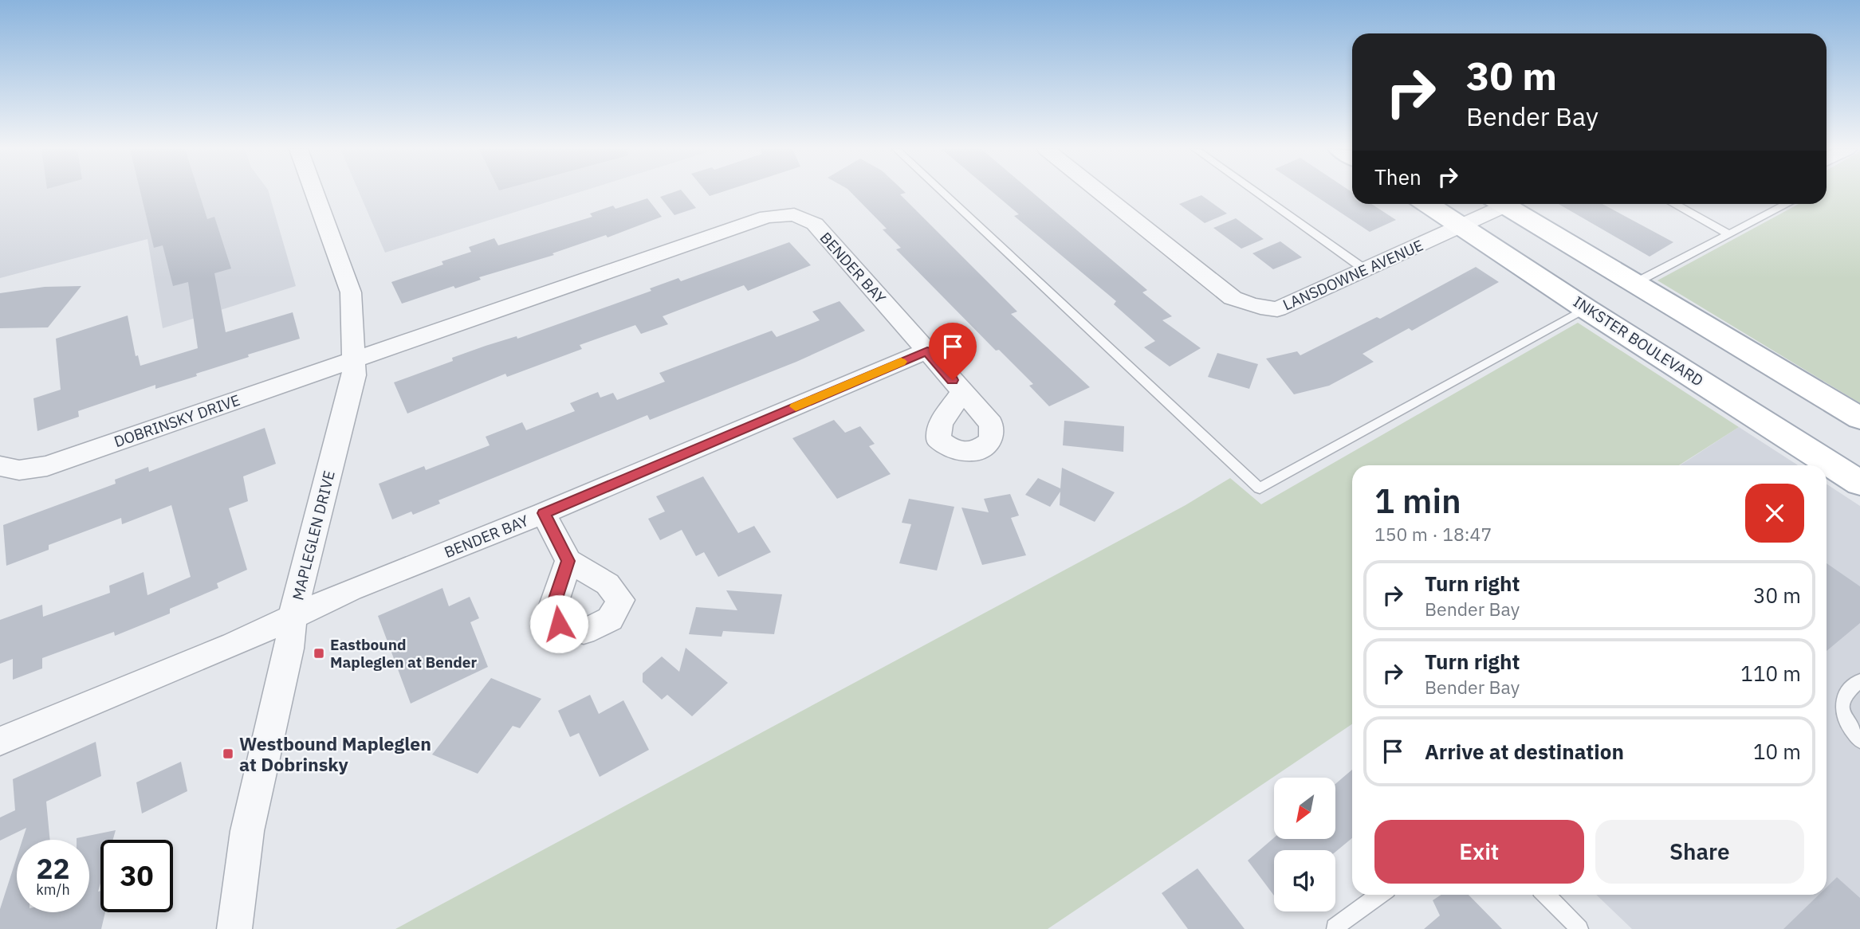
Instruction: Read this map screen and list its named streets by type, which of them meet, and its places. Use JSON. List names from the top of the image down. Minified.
{"streets":{"main road":["INKSTER BOULEVARD"],"street":["BENDER BAY","LANSDOWNE AVENUE","DOBRINSKY DRIVE","MAPLEGLEN DRIVE"]},"crossings":[["BENDER BAY","DOBRINSKY DRIVE"],["BENDER BAY","MAPLEGLEN DRIVE"],["LANSDOWNE AVENUE","INKSTER BOULEVARD"],["DOBRINSKY DRIVE","MAPLEGLEN DRIVE"]],"places":{"transit":["Eastbound Mapleglen at Bender","Westbound Mapleglen at Dobrinsky"]},"north":"bottom left","page":{"turn":["30 m","Bender Bay"],"then":"Then","heading":["1 min","150 m · 18:47"],"list":[{"name":"Turn right","note":"Bender Bay","value":"30 m"},{"name":"Turn right","note":"Bender Bay","value":"110 m"},{"name":"Arrive at destination","value":"10 m"}],"buttons":["Exit","Share"],"speed":"22 km/h","limit":"30"}}
